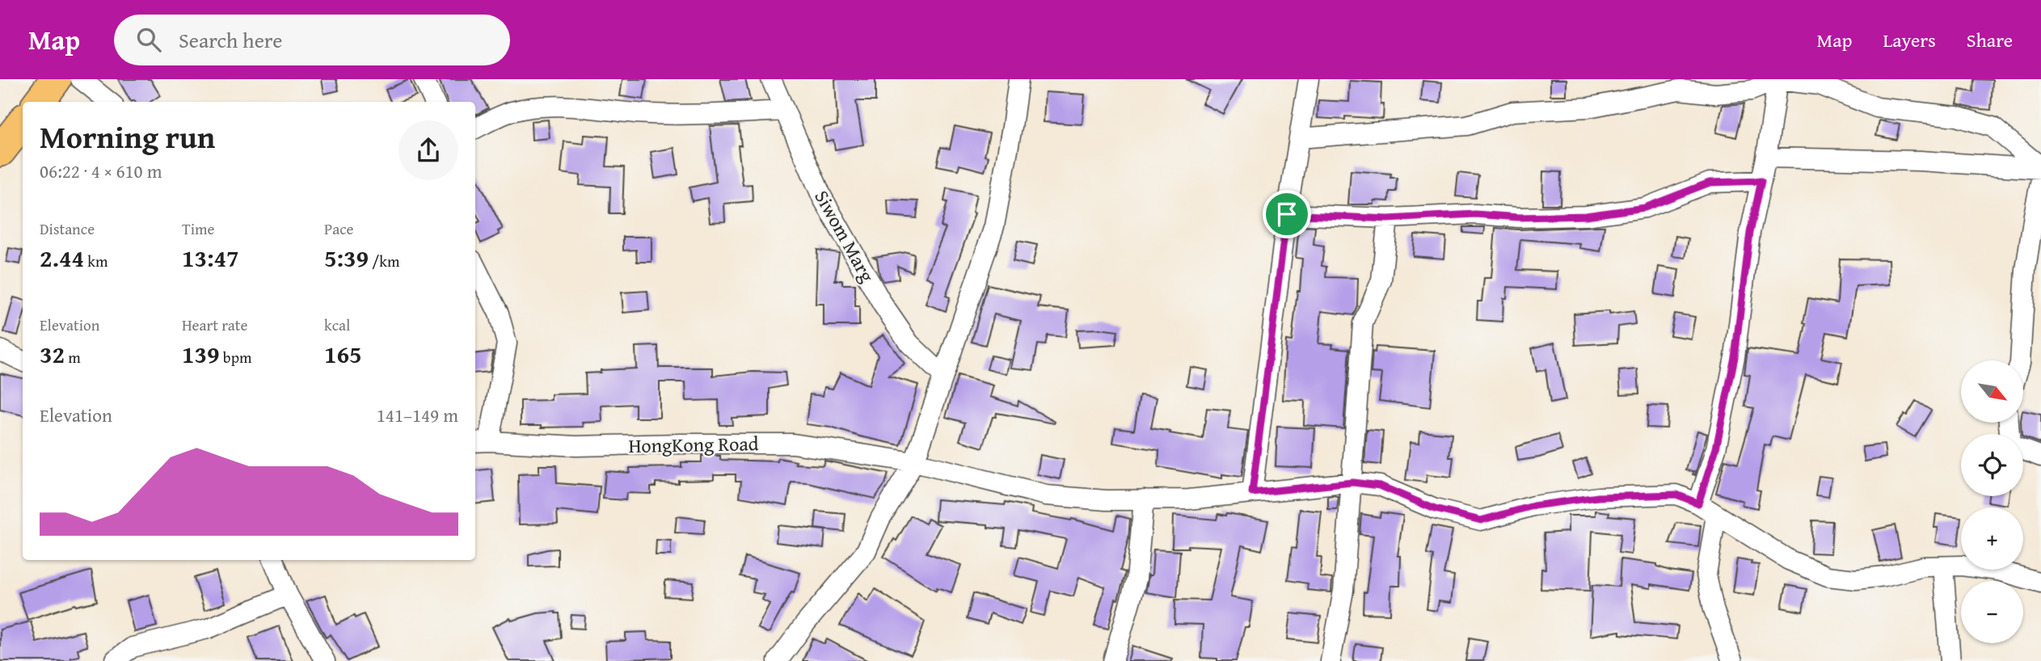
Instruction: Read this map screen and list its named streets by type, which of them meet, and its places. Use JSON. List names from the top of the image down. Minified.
{"streets":{"street":["Siwom Marg","HongKong Road"]},"north":"bottom right","page":{"header":"Map","search":"Search here","nav":["Map","Layers","Share"],"heading":["Morning run","06:22 · 4 × 610 m"],"stats":[["Distance","2.44 km"],["Time","13:47"],["Pace","5:39 /km"],["Elevation","32 m"],["Heart rate","139 bpm"],["kcal","165"]],"map_buttons":["+","−"],"chart":["Elevation","141–149 m"]}}
